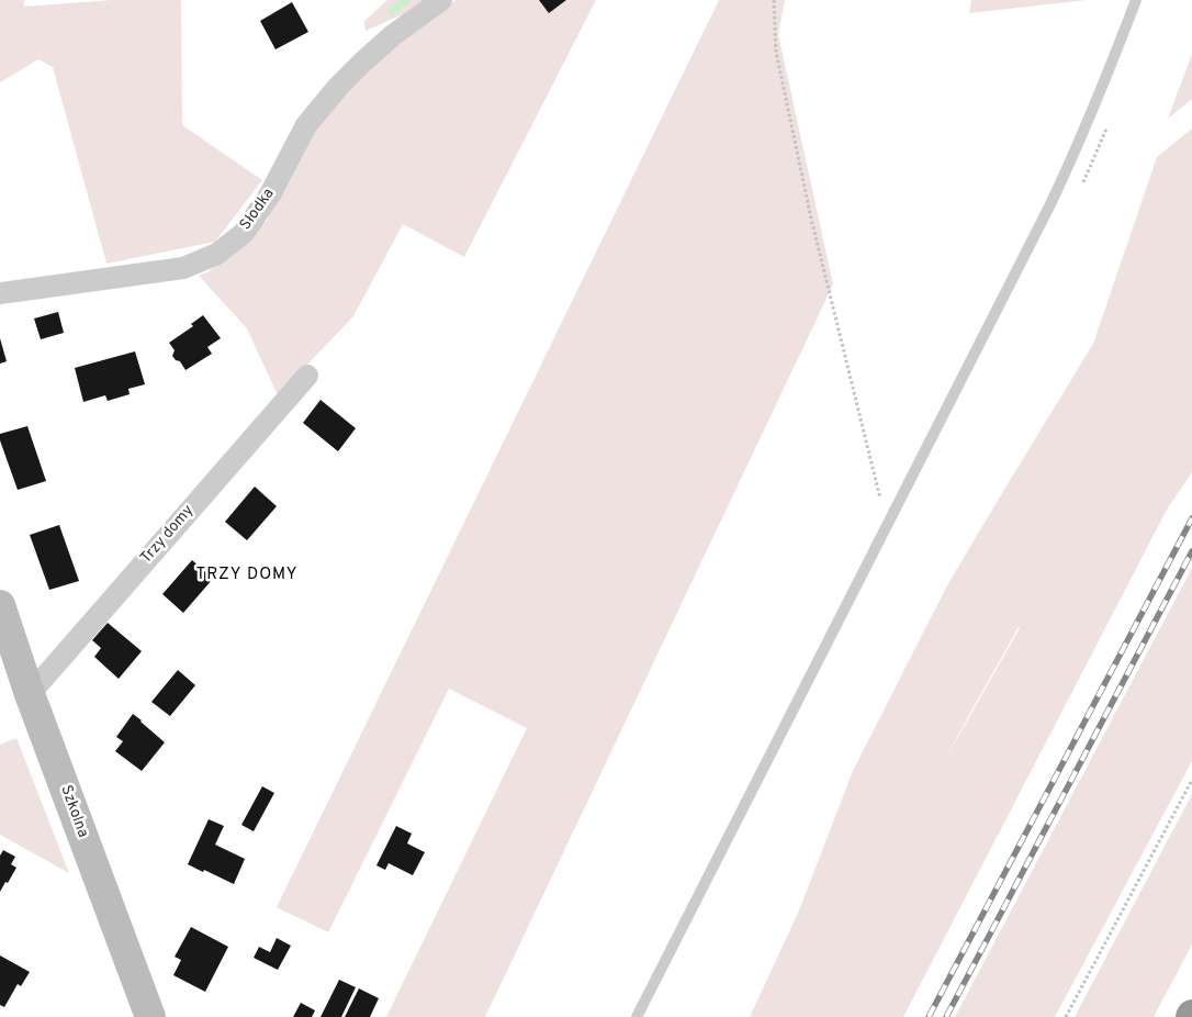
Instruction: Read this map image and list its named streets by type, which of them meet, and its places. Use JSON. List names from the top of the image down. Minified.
{"streets":{"street":["Słodka","Trzy domy","Szkolna"]},"crossings":[["Trzy domy","Szkolna"]],"districts":["TRZY DOMY"]}
